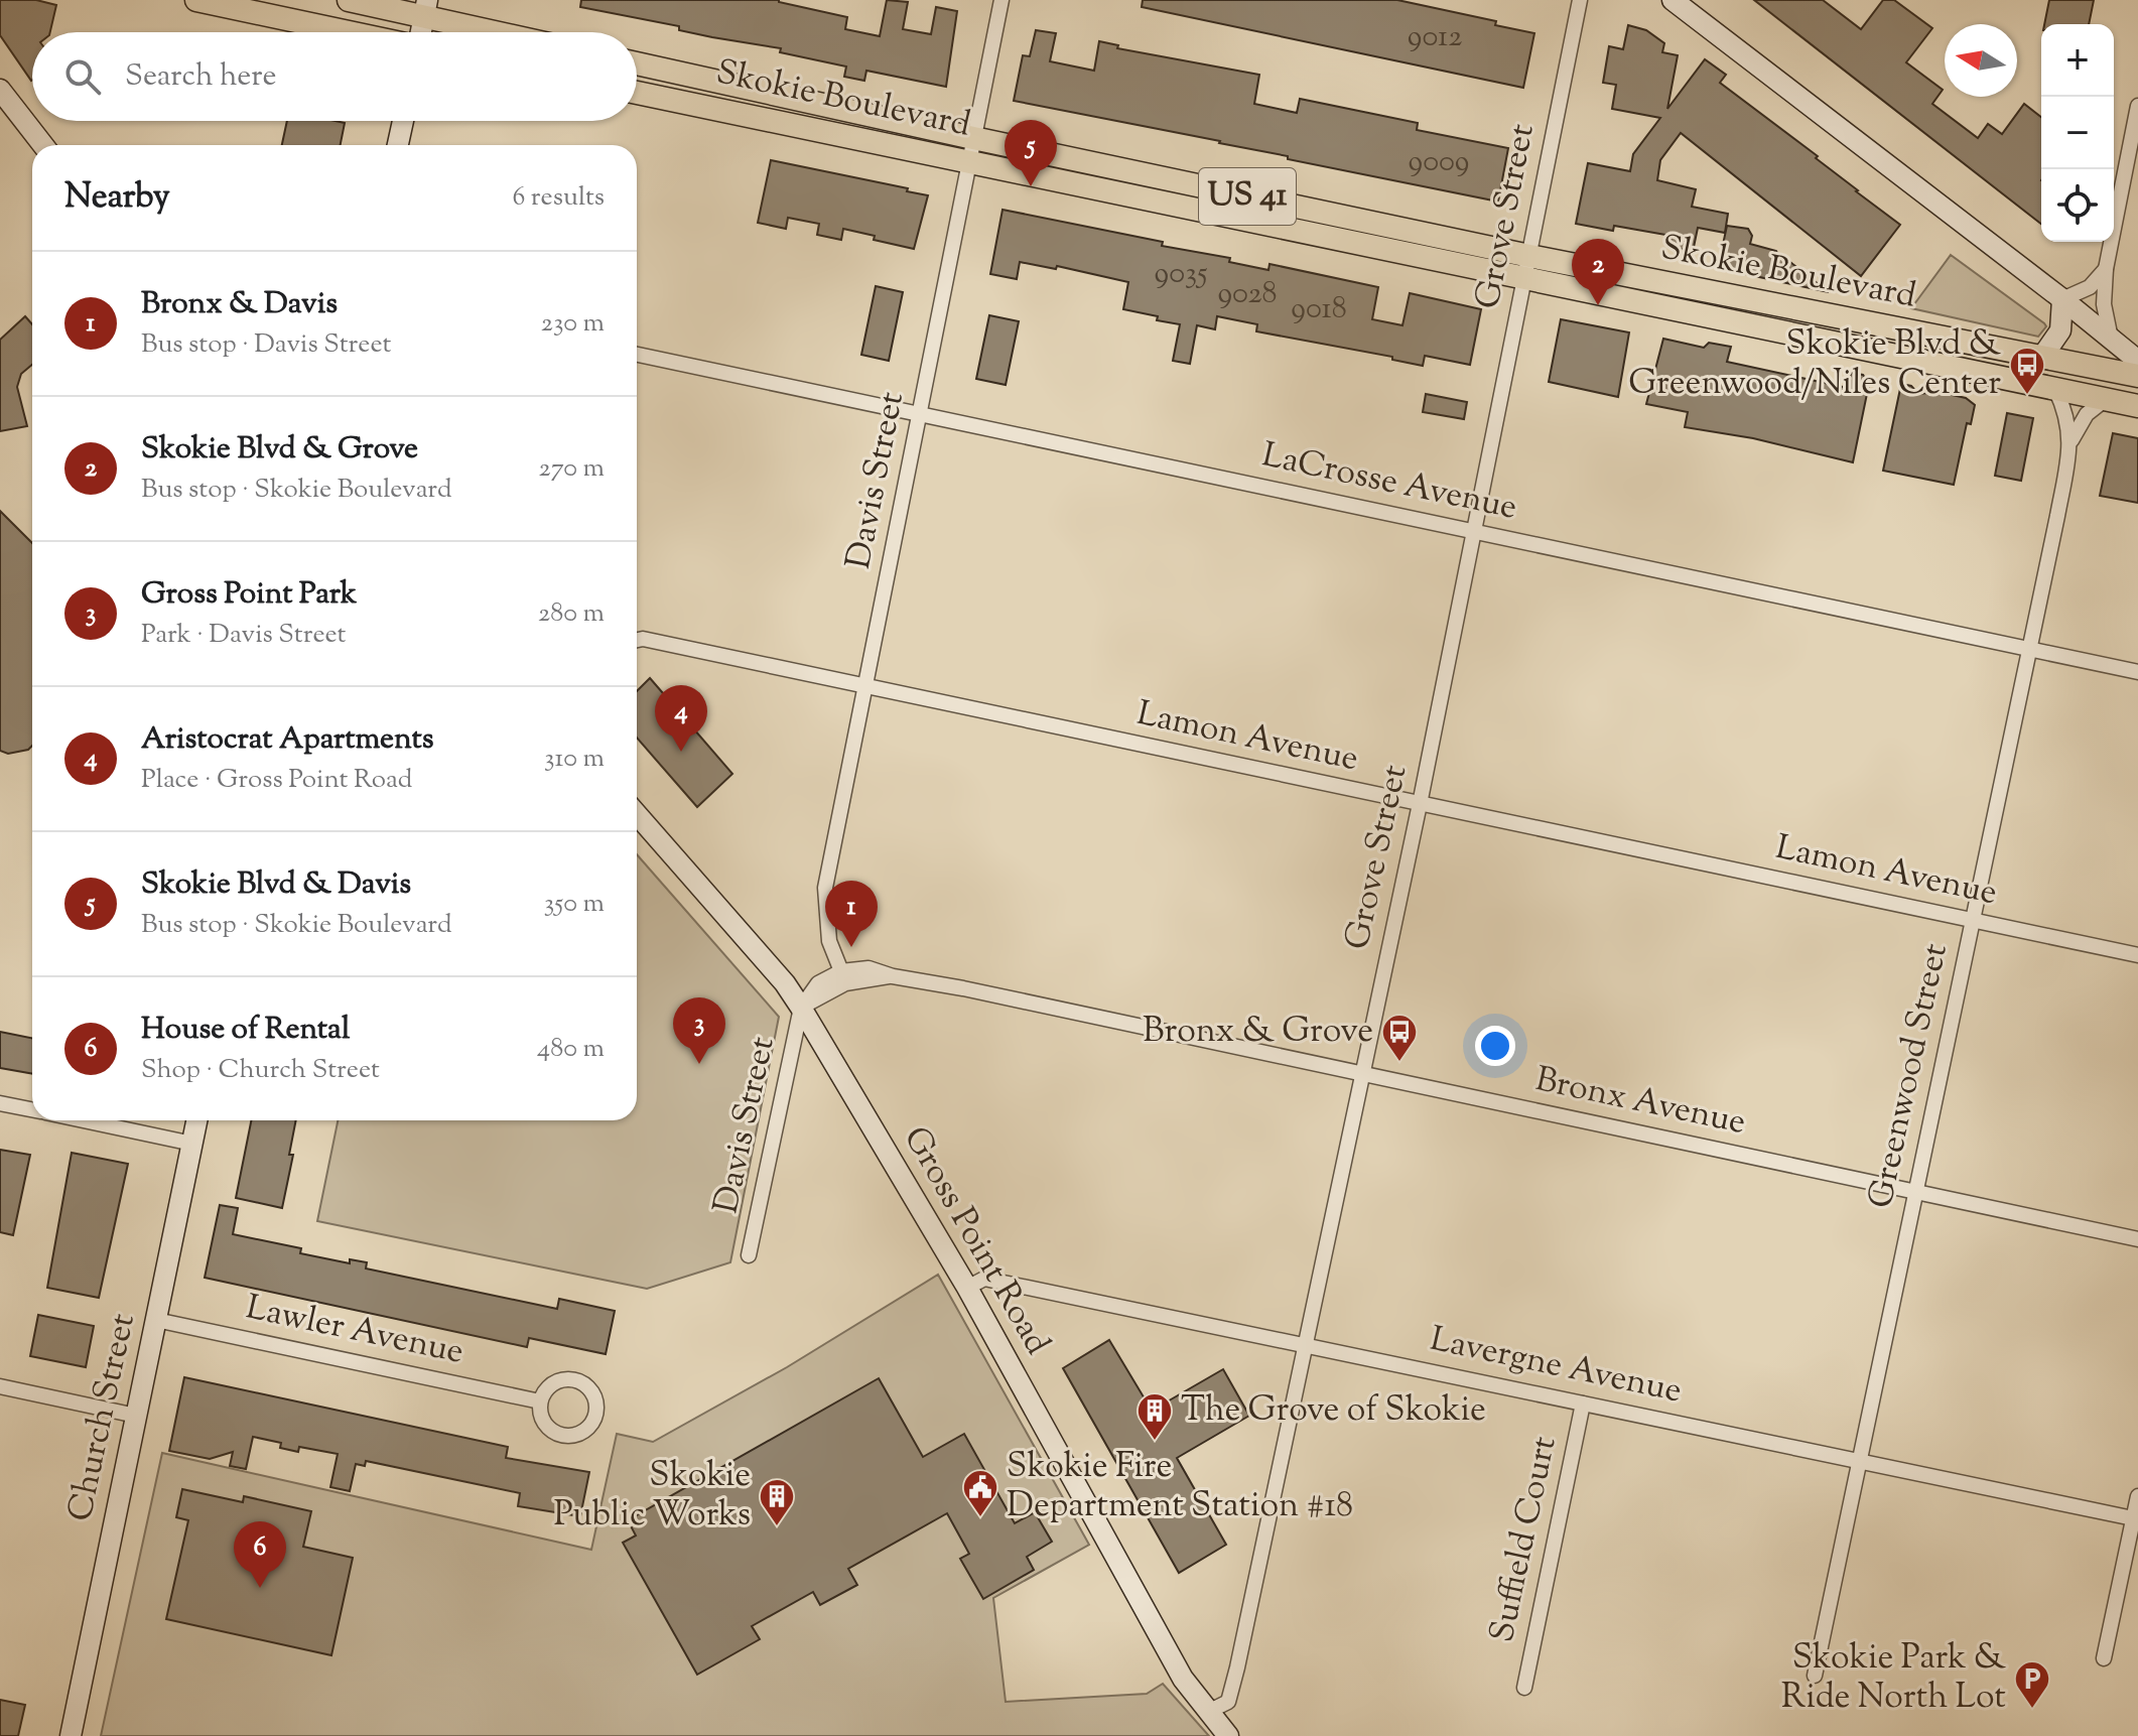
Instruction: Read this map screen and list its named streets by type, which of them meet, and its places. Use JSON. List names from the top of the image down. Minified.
{"streets":{"main road":["Skokie Boulevard","US 41","Gross Point Road","Church Street"],"street":["Grove Street","Davis Street","LaCrosse Avenue","Lamon Avenue","Greenwood Street","Bronx Avenue","Lawler Avenue","Lavergne Avenue","Suffield Court"]},"crossings":[["Skokie Boulevard","Grove Street"],["Skokie Boulevard","Davis Street"],["Skokie Boulevard","Greenwood Street"],["Grove Street","LaCrosse Avenue"],["Grove Street","Lamon Avenue"],["Grove Street","Bronx Avenue"],["Grove Street","Gross Point Road"],["Grove Street","Lavergne Avenue"],["Davis Street","LaCrosse Avenue"],["Davis Street","Lamon Avenue"],["Davis Street","Bronx Avenue"],["Davis Street","Gross Point Road"],["LaCrosse Avenue","Greenwood Street"],["Lamon Avenue","Greenwood Street"],["Greenwood Street","Bronx Avenue"],["Greenwood Street","Lavergne Avenue"],["Bronx Avenue","Gross Point Road"],["Gross Point Road","Lavergne Avenue"],["Lawler Avenue","Church Street"],["Lavergne Avenue","Suffield Court"]],"places":{"bus stop":["Skokie Blvd & Greenwood/Niles Center","Bronx & Grove"],"building":["The Grove of Skokie","Skokie Public Works"],"public building":["Skokie Fire Department Station #18"],"parking":["Skokie Park & Ride North Lot"]},"house_numbers":["9012","9009","9035","9028","9018"],"north":"left","page":{"map_buttons":["+","−"],"search":"Search here","pins":["5","2","4","1","3","6"],"heading":["Nearby","6 results"],"list":[{"mark":"1","name":"Bronx & Davis","note":"Bus stop · Davis Street","value":"230 m"},{"mark":"2","name":"Skokie Blvd & Grove","note":"Bus stop · Skokie Boulevard","value":"270 m"},{"mark":"3","name":"Gross Point Park","note":"Park · Davis Street","value":"280 m"},{"mark":"4","name":"Aristocrat Apartments","note":"Place · Gross Point Road","value":"310 m"},{"mark":"5","name":"Skokie Blvd & Davis","note":"Bus stop · Skokie Boulevard","value":"350 m"},{"mark":"6","name":"House of Rental","note":"Shop · Church Street","value":"480 m"}]}}
